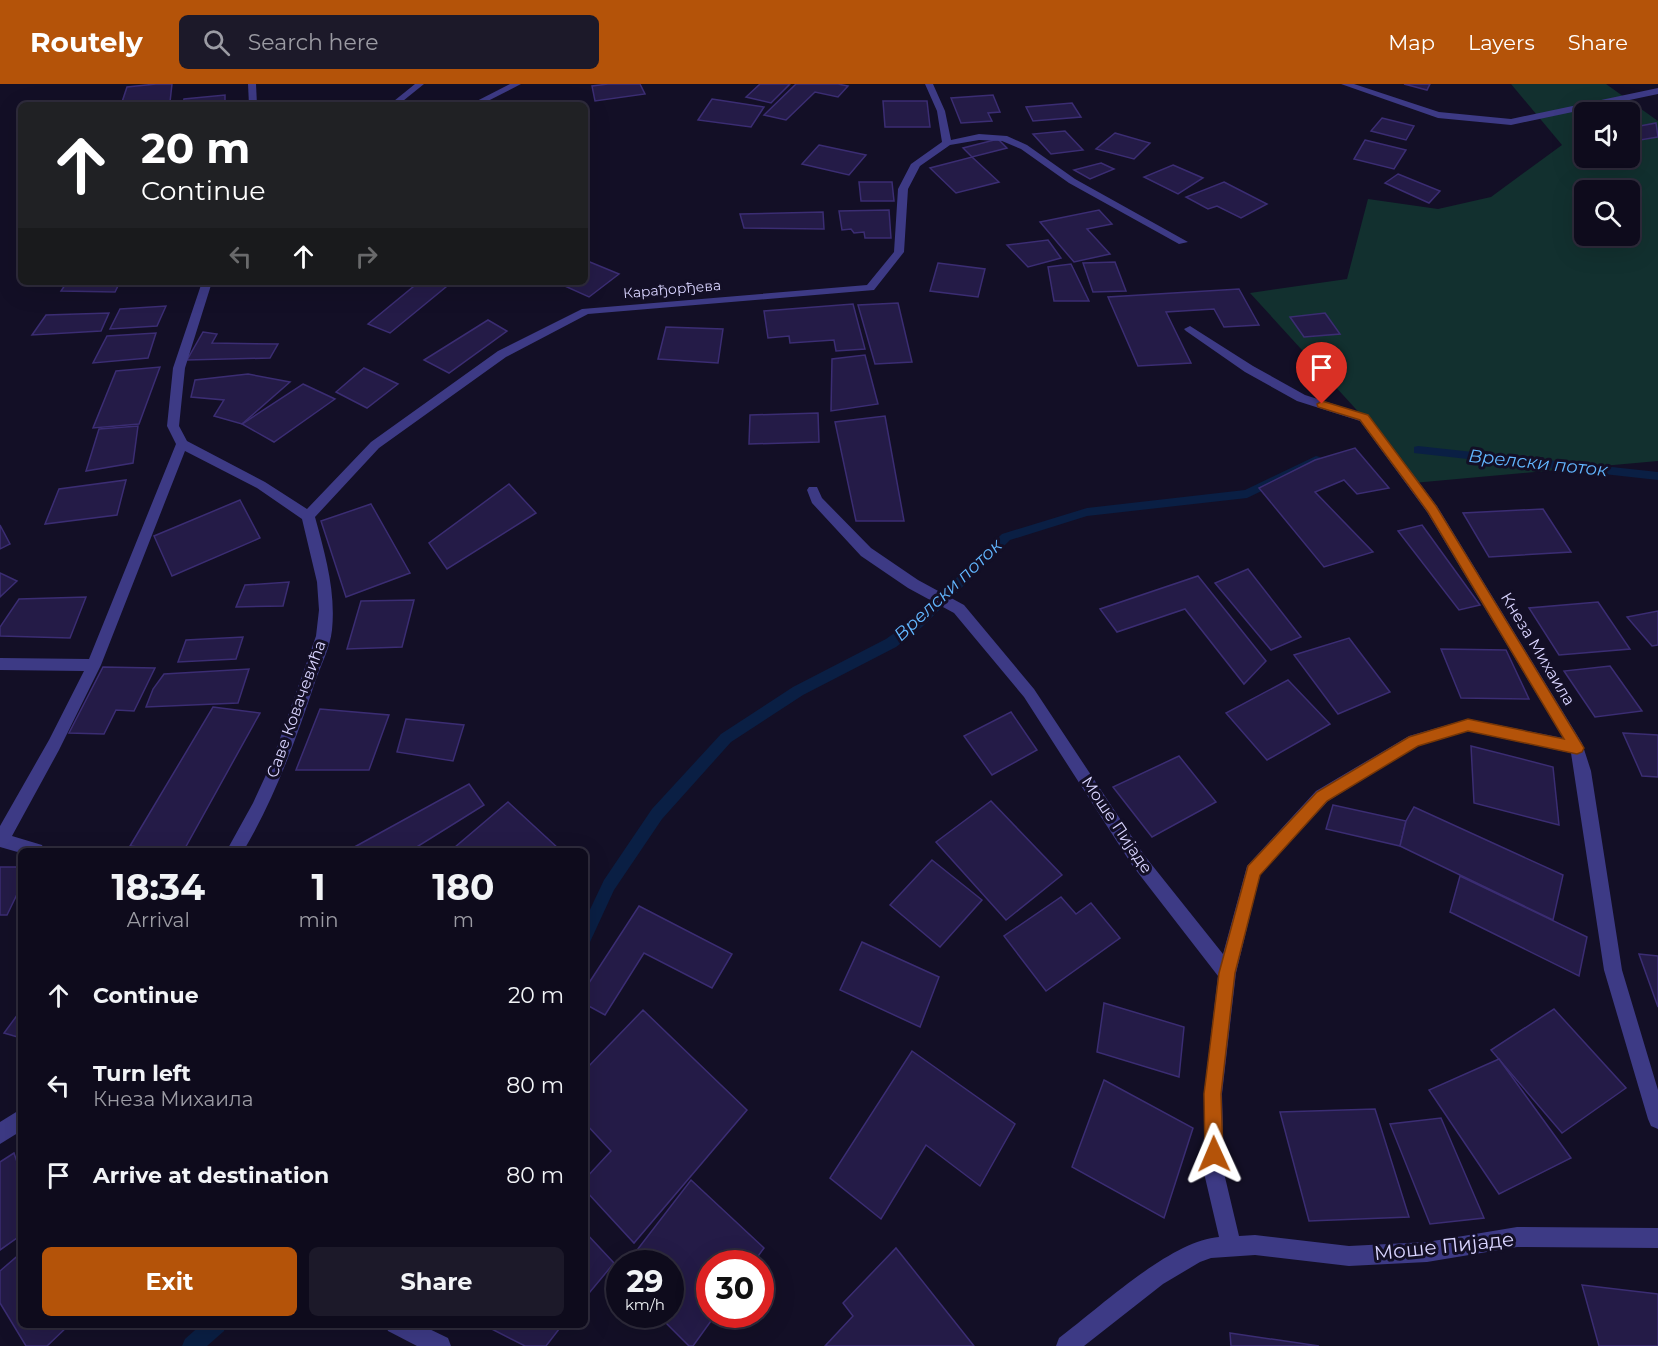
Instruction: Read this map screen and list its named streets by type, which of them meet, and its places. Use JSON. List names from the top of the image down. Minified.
{"streets":{"street":["Карађорђева","Кнеза Михаила","Саве Ковачевића","Моше Пијаде"]},"crossings":[["Карађорђева","Саве Ковачевића"]],"water":["Врелски поток"],"page":{"header":"Routely","search":"Search here","nav":["Map","Layers","Share"],"turn":["20 m","Continue"],"eta":["18:34","Arrival","1","min","180","m"],"list":[{"name":"Continue","value":"20 m"},{"name":"Turn left","note":"Кнеза Михаила","value":"80 m"},{"name":"Arrive at destination","value":"80 m"}],"buttons":["Exit","Share"],"speed":"29 km/h","limit":"30"}}
